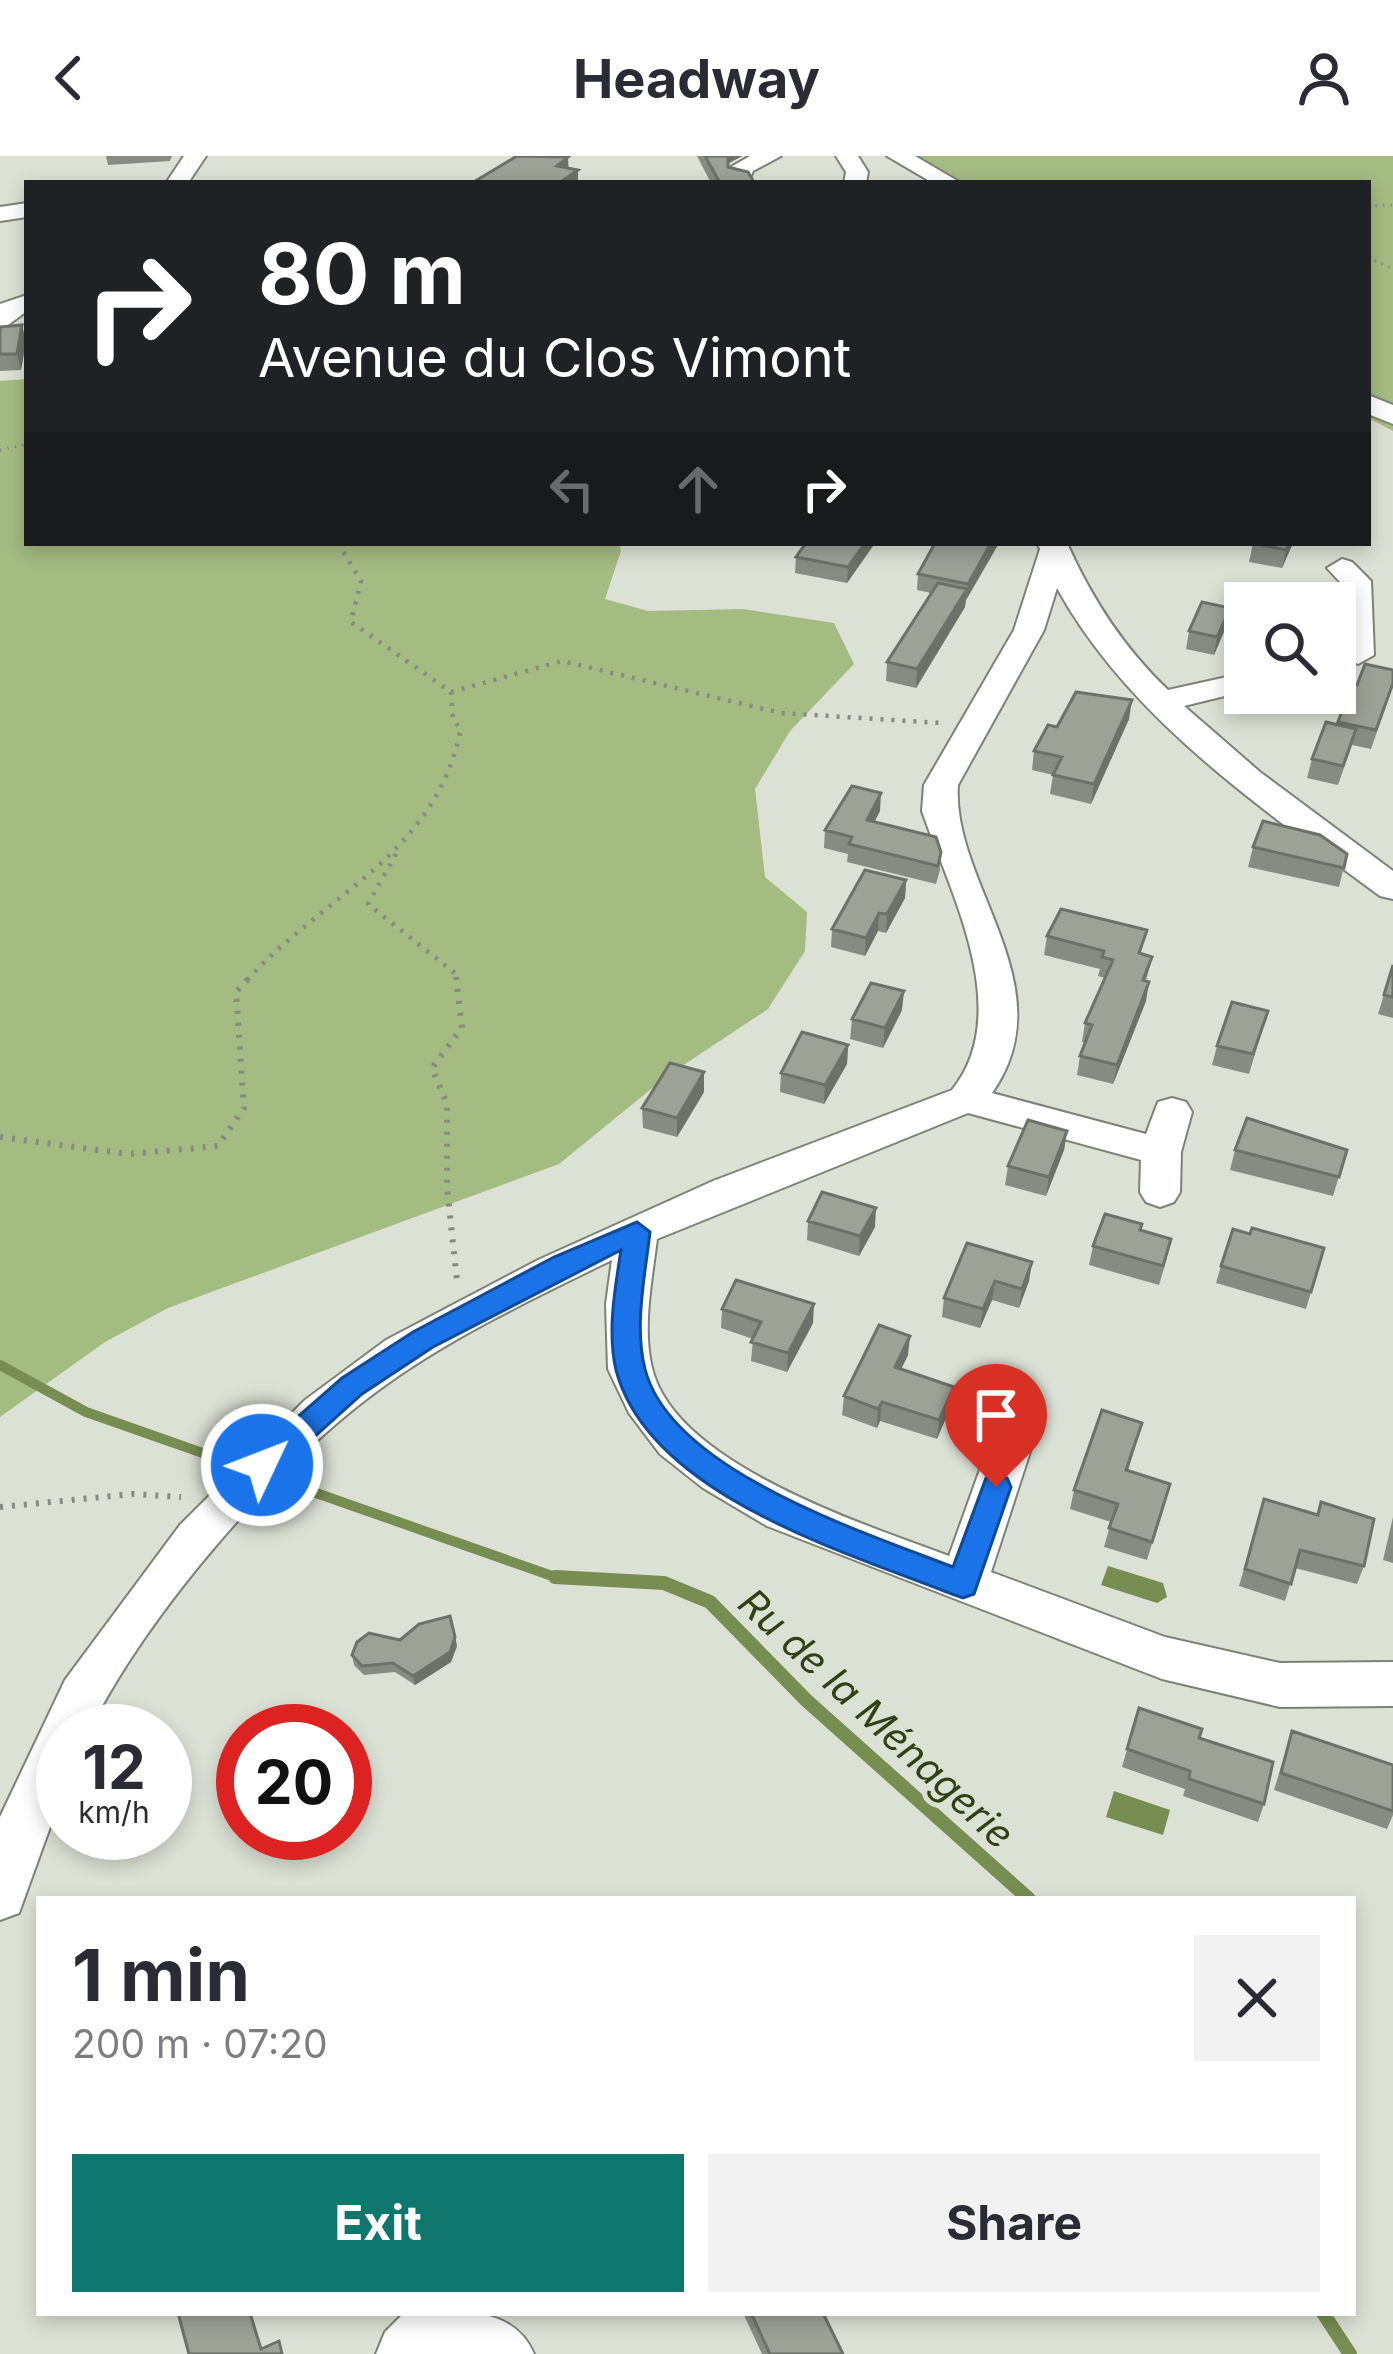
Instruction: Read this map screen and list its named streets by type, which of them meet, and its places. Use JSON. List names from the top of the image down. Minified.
{"water":["Ru de la Ménagerie"],"page":{"header":"Headway","turn":["80 m","Avenue du Clos Vimont"],"speed":"12 km/h","limit":"20","heading":["1 min","200 m · 07:20"],"buttons":["Exit","Share"]}}
